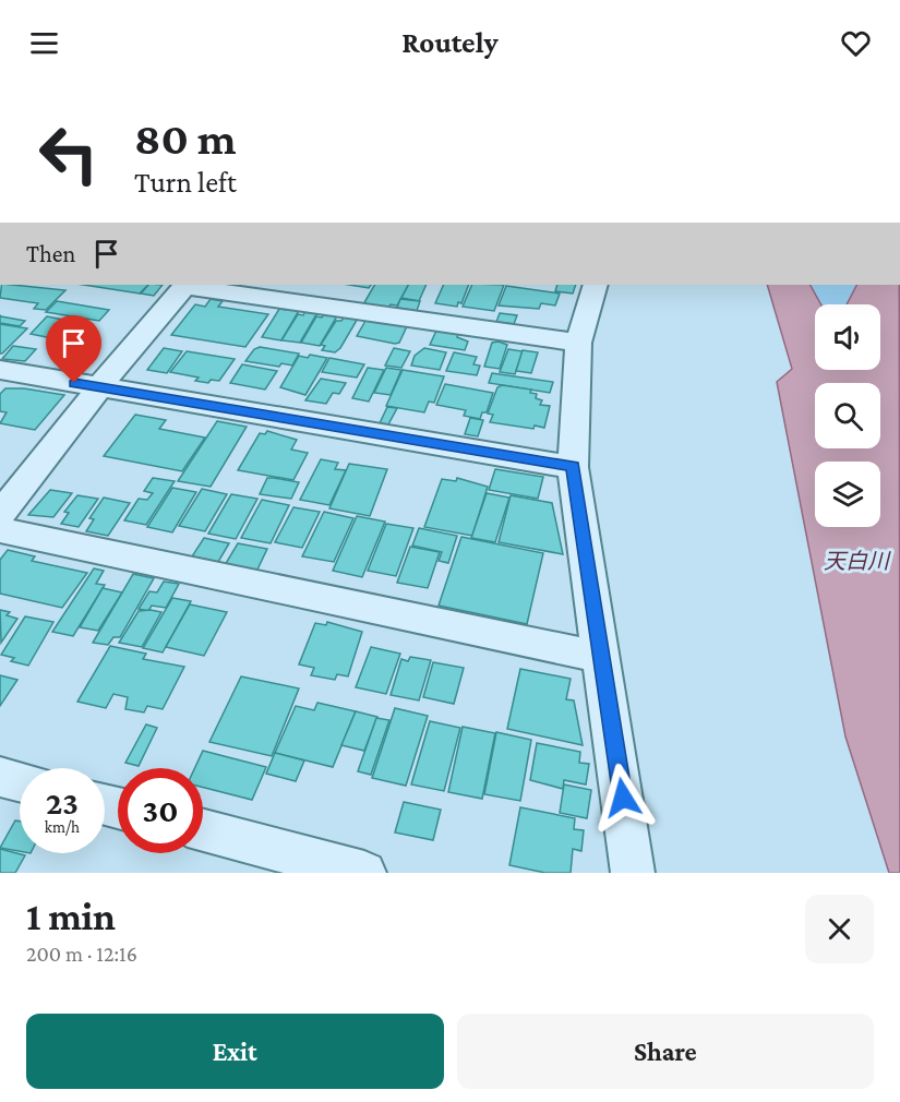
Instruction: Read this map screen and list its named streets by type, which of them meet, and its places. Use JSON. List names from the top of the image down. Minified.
{"water":["天白川"],"page":{"header":"Routely","turn":["80 m","Turn left"],"then":"Then","speed":"23 km/h","limit":"30","heading":["1 min","200 m · 12:16"],"buttons":["Exit","Share"]}}
